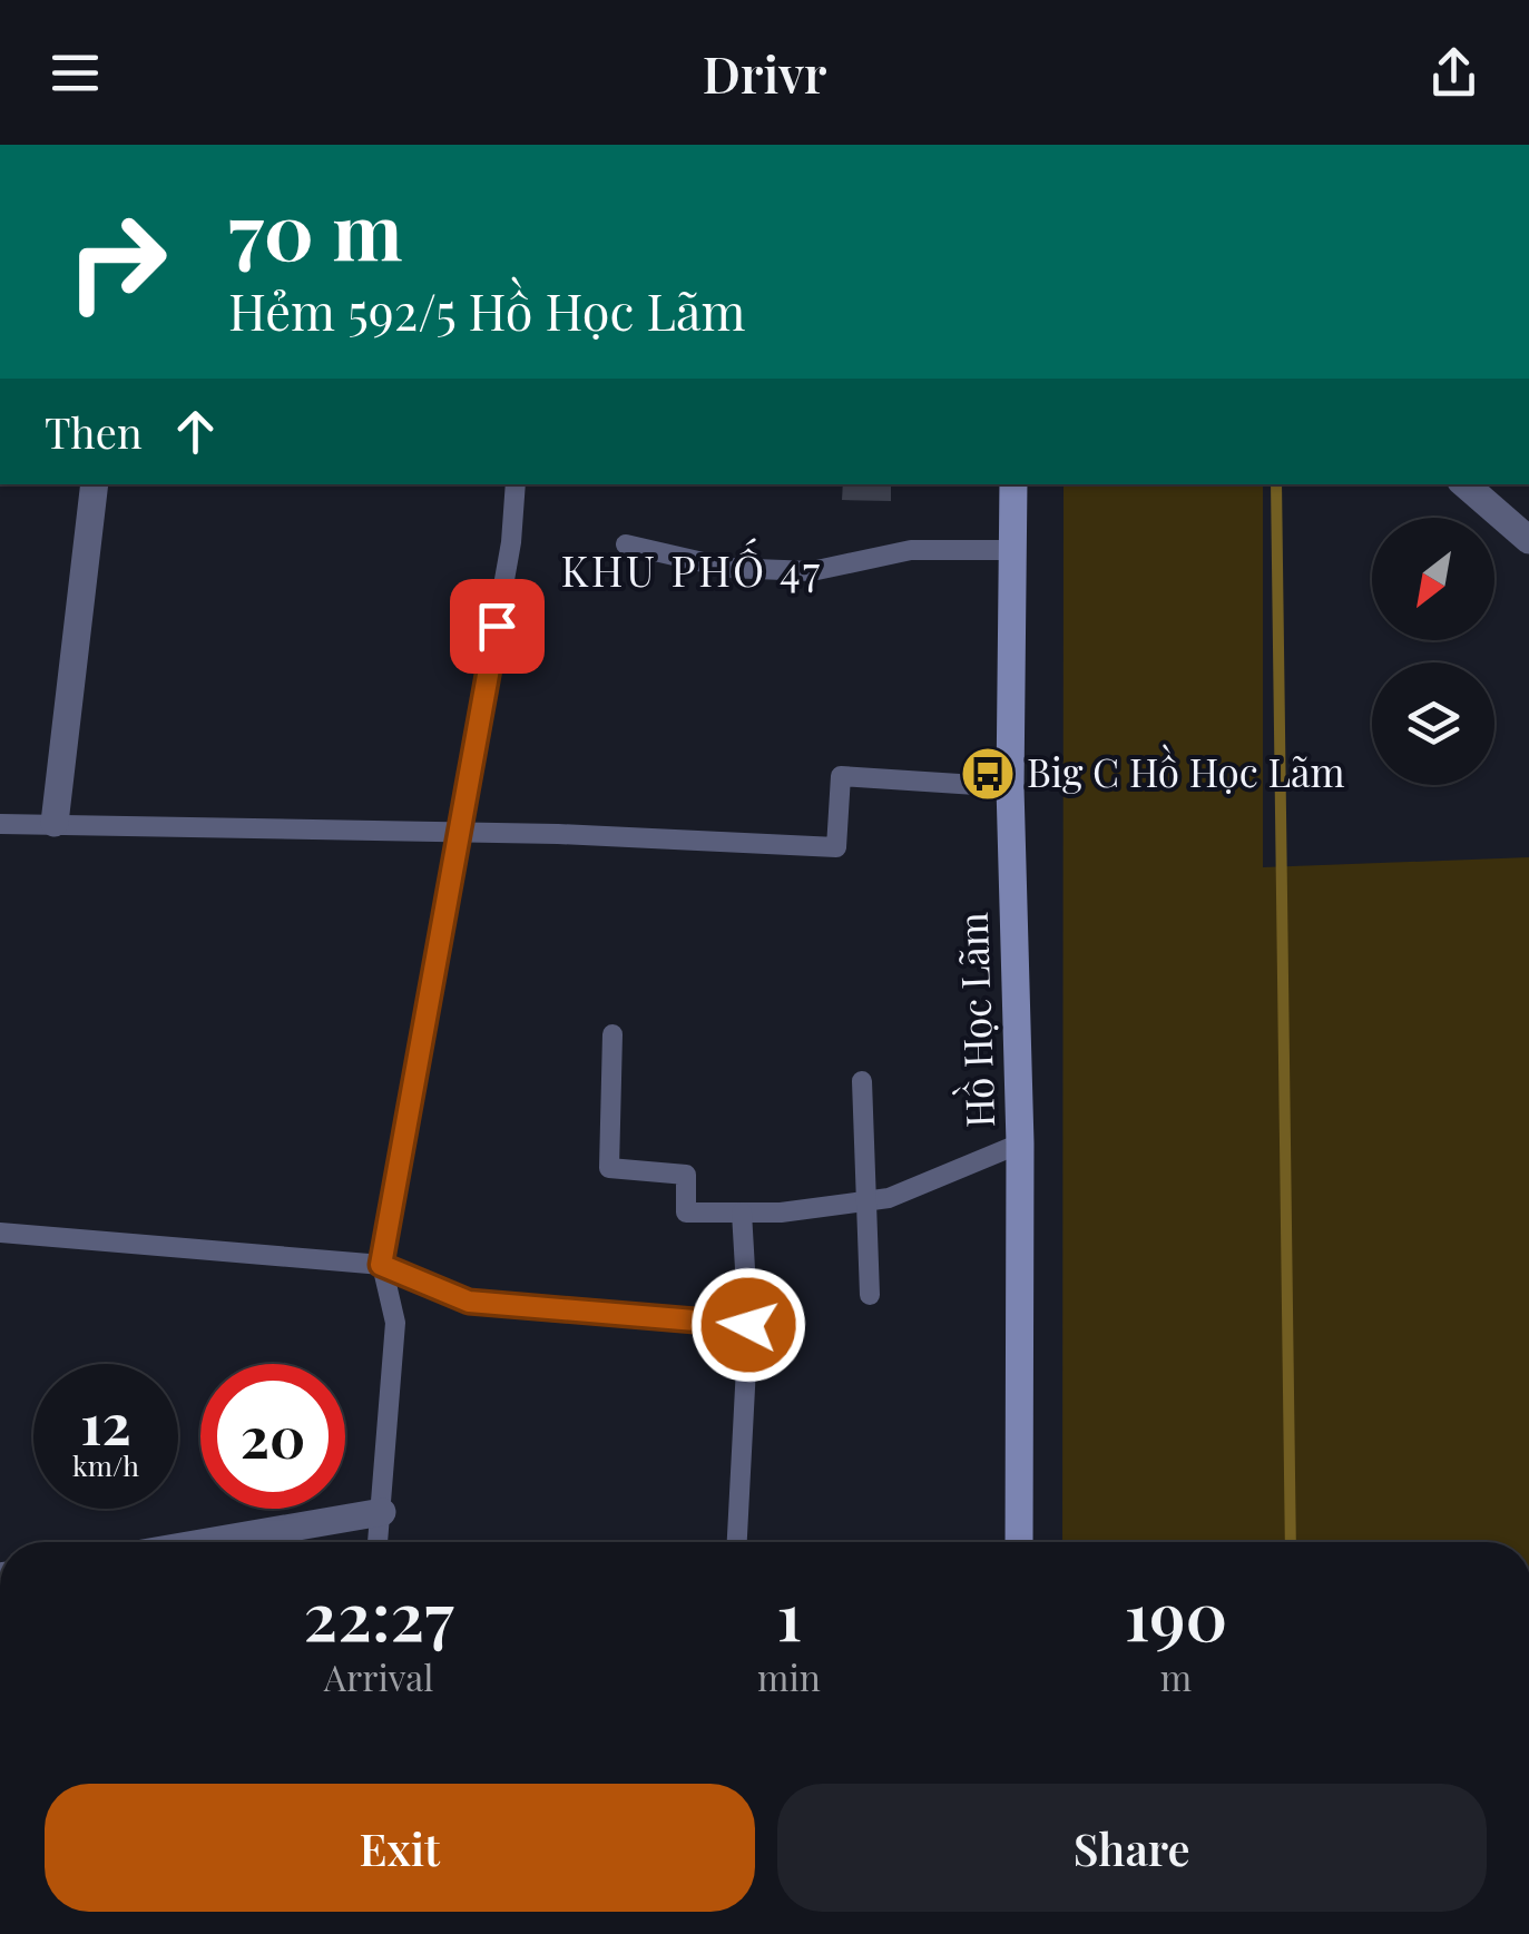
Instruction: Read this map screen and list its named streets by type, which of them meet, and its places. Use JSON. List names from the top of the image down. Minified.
{"streets":{"main road":["Hồ Học Lãm"]},"districts":["KHU PHỐ 47"],"places":{"bus stop":["Big C Hồ Học Lãm"]},"north":"bottom left","page":{"header":"Drivr","turn":["70 m","Hẻm 592/5 Hồ Học Lãm"],"then":"Then","speed":"12 km/h","limit":"20","eta":["22:27","Arrival","1","min","190","m"],"buttons":["Exit","Share"]}}
